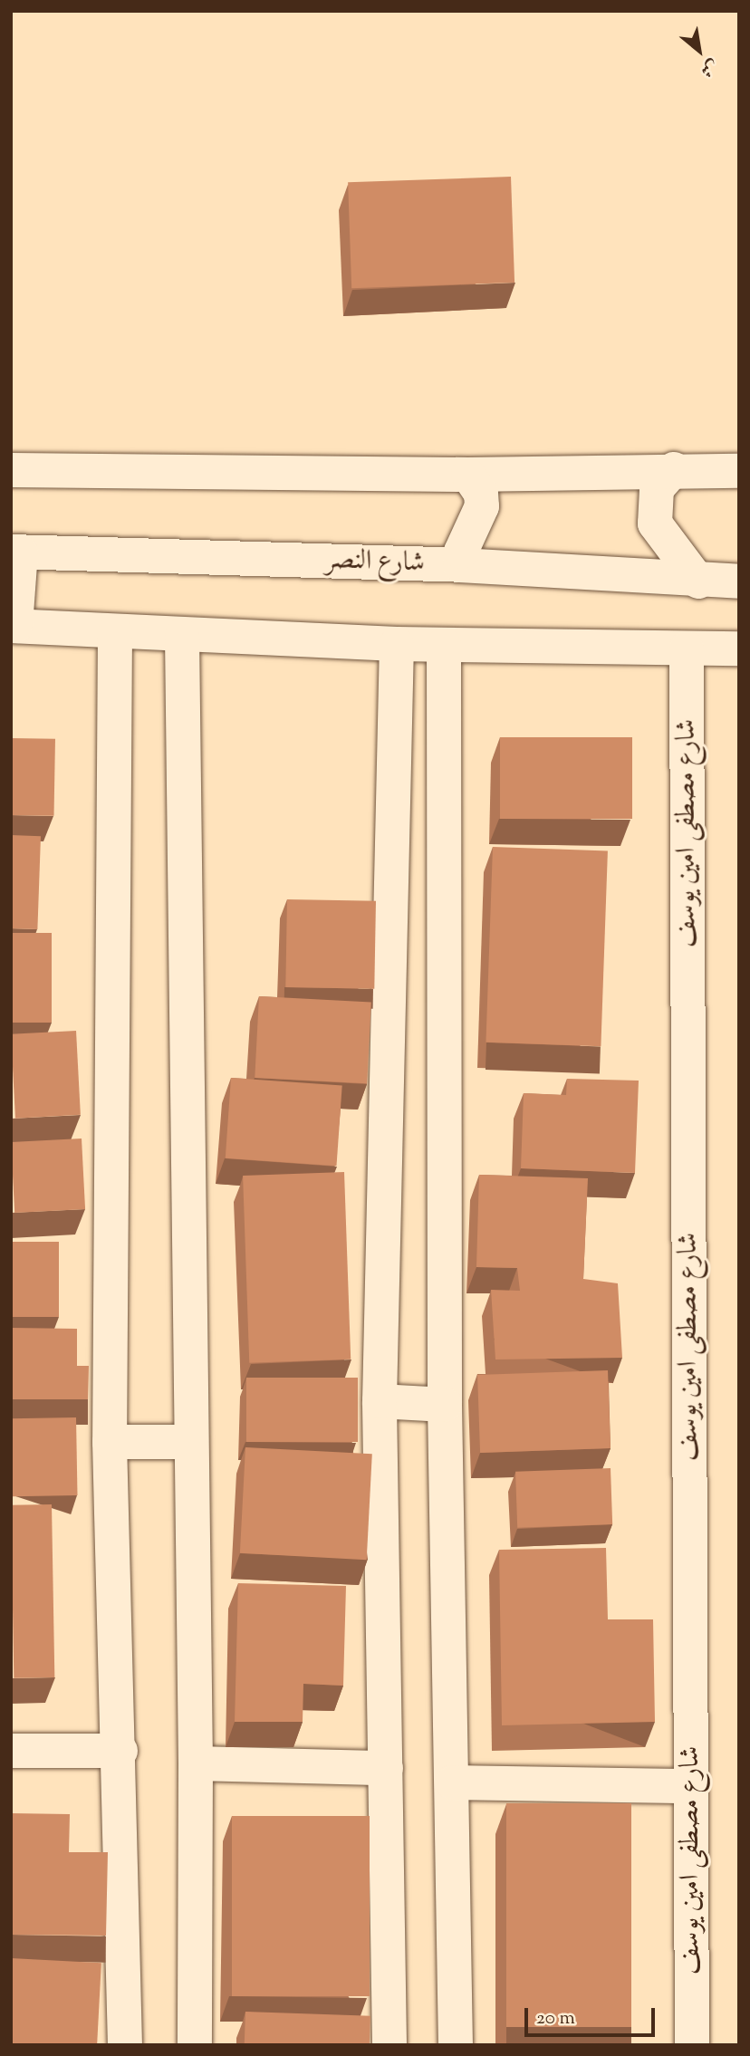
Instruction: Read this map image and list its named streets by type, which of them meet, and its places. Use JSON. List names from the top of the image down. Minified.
{"streets":{"street":["شارع النصر","شارع مصطفى امين يوسف"]},"scale_bar":"20 m","north":"bottom right"}
